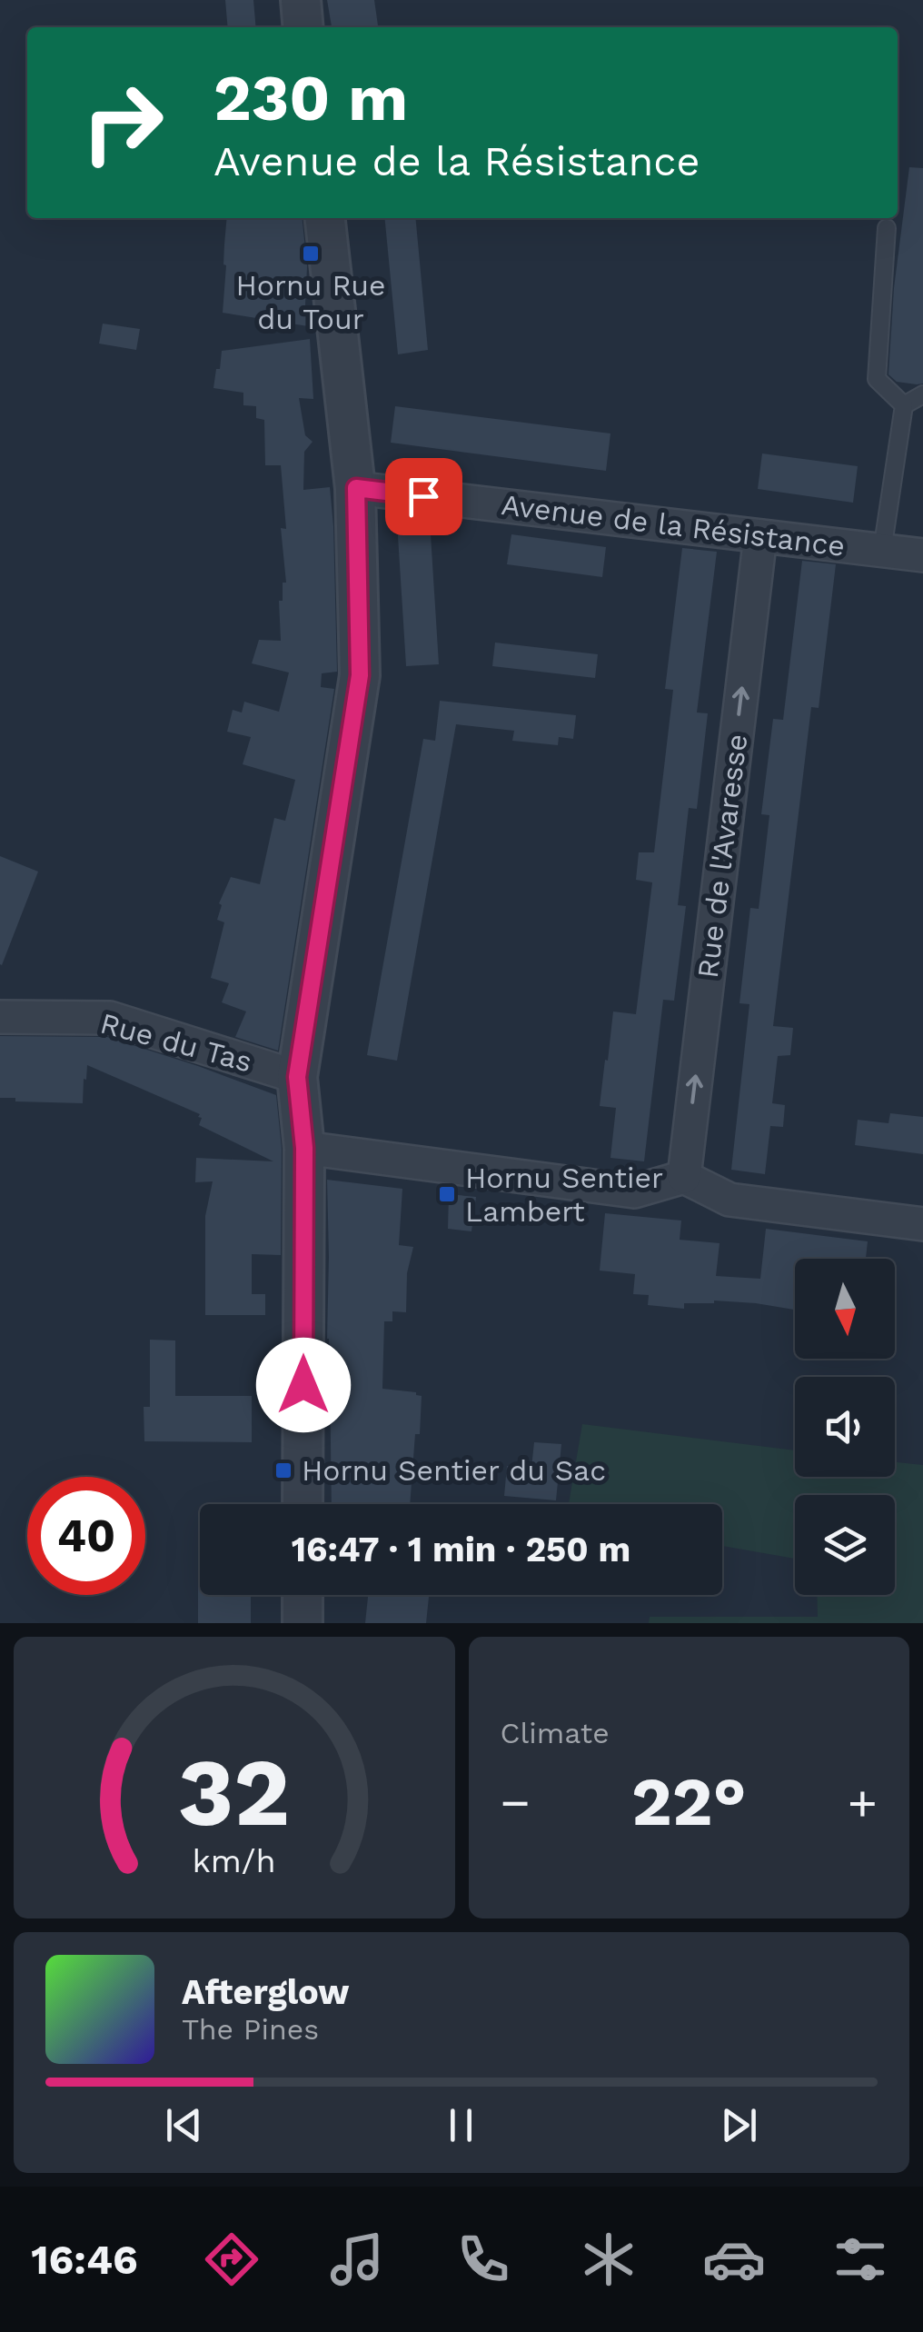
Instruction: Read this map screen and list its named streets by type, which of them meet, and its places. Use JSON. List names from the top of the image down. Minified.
{"streets":{"street":["Avenue de la Résistance","Rue de l'Avaresse","Rue du Tas"]},"crossings":[["Avenue de la Résistance","Rue de l'Avaresse"]],"one_way":["Rue de l'Avaresse"],"places":{"transit":["Hornu Rue du Tour","Hornu Sentier Lambert","Hornu Sentier du Sac"]},"north":"bottom","page":{"turn":["230 m","Avenue de la Résistance"],"limit":"40","trip":"16:47 · 1 min · 250 m","tile":"Climate","heat":["−","22°","+"],"song":["Afterglow","The Pines"],"tabs":"16:46","gauge":["32","km/h"]}}
